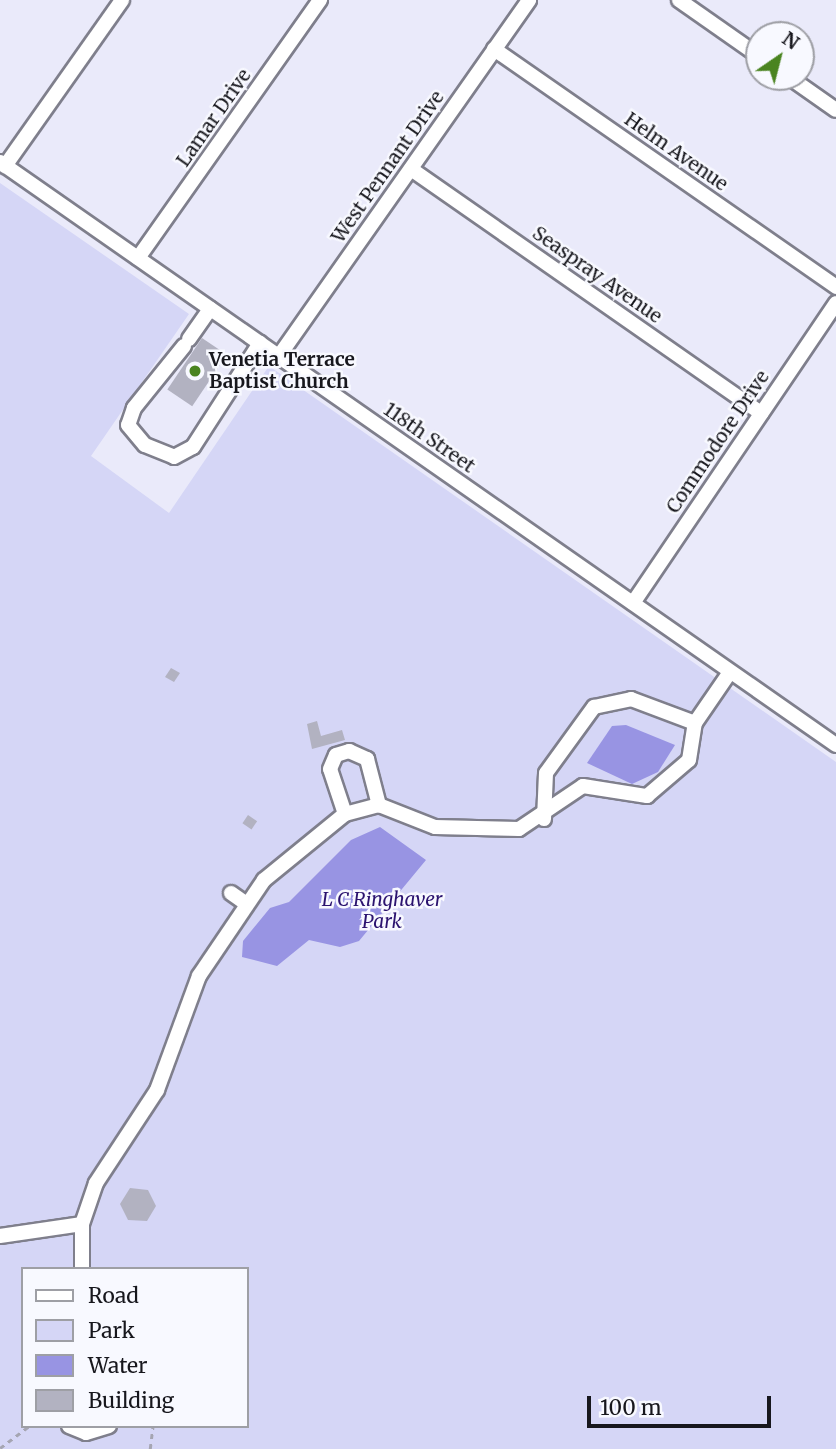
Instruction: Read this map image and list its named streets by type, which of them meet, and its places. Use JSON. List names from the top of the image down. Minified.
{"streets":{"street":["Lamar Drive","Helm Avenue","West Pennant Drive","Seaspray Avenue","118th Street","Commodore Drive"]},"crossings":[["Lamar Drive","118th Street"],["Helm Avenue","West Pennant Drive"],["West Pennant Drive","Seaspray Avenue"],["West Pennant Drive","118th Street"],["Seaspray Avenue","Commodore Drive"],["118th Street","Commodore Drive"]],"parks":["L C Ringhaver Park"],"places":["Venetia Terrace Baptist Church"],"legend":["Road","Park","Water","Building"],"scale_bar":"100 m","north":"top right"}
